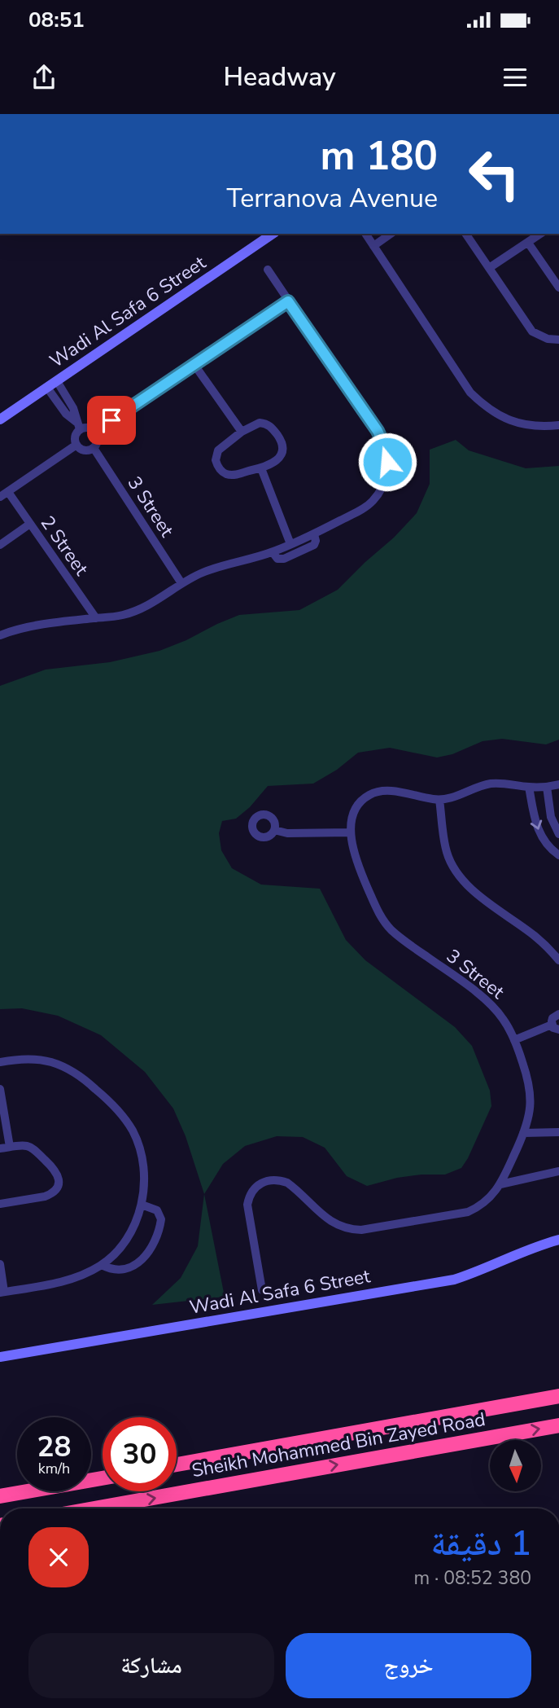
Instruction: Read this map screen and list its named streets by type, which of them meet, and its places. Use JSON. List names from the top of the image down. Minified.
{"streets":{"highway":["Sheikh Mohammed Bin Zayed Road"],"main road":["Wadi Al Safa 6 Street"],"street":["3 Street","2 Street"]},"north":"bottom","page":{"status":"08:51","header":"Headway","turn":["180 m","Terranova Avenue"],"speed":"28 km/h","limit":"30","heading":["1 دقيقة","380 m · 08:52"],"buttons":["خروج","مشاركة"]}}
